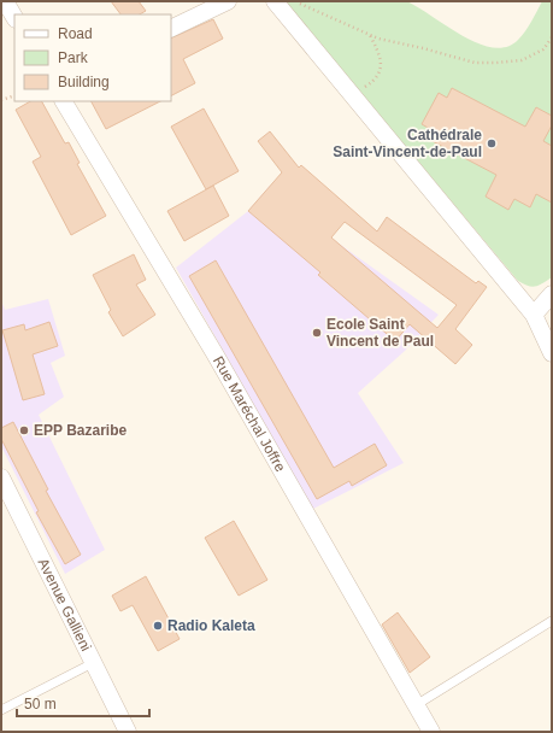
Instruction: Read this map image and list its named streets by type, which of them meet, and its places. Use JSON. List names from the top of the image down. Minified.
{"streets":{"street":["Rue Maréchal Joffre","Avenue Gallieni"]},"places":["Cathédrale Saint-Vincent-de-Paul","Ecole Saint Vincent de Paul","EPP Bazaribe","Radio Kaleta"],"legend":["Road","Park","Building"],"scale_bar":"50 m"}
